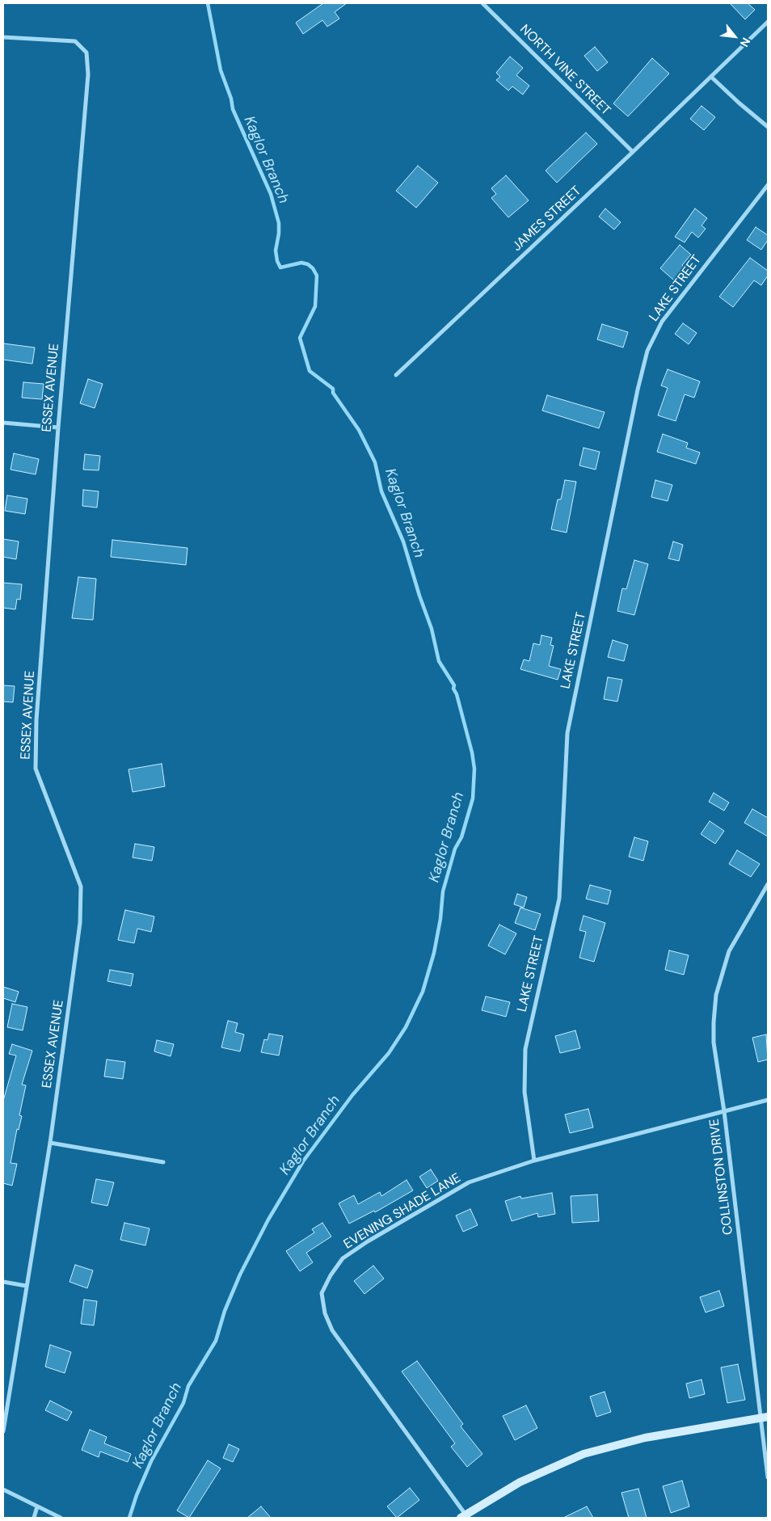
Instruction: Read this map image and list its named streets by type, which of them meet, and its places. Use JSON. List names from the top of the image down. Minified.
{"streets":{"street":["NORTH VINE STREET","JAMES STREET","LAKE STREET","ESSEX AVENUE","COLLINSTON DRIVE","EVENING SHADE LANE"]},"crossings":[["NORTH VINE STREET","JAMES STREET"],["LAKE STREET","EVENING SHADE LANE"],["COLLINSTON DRIVE","EVENING SHADE LANE"]],"water":["Kaglor Branch"],"north":"bottom right"}
